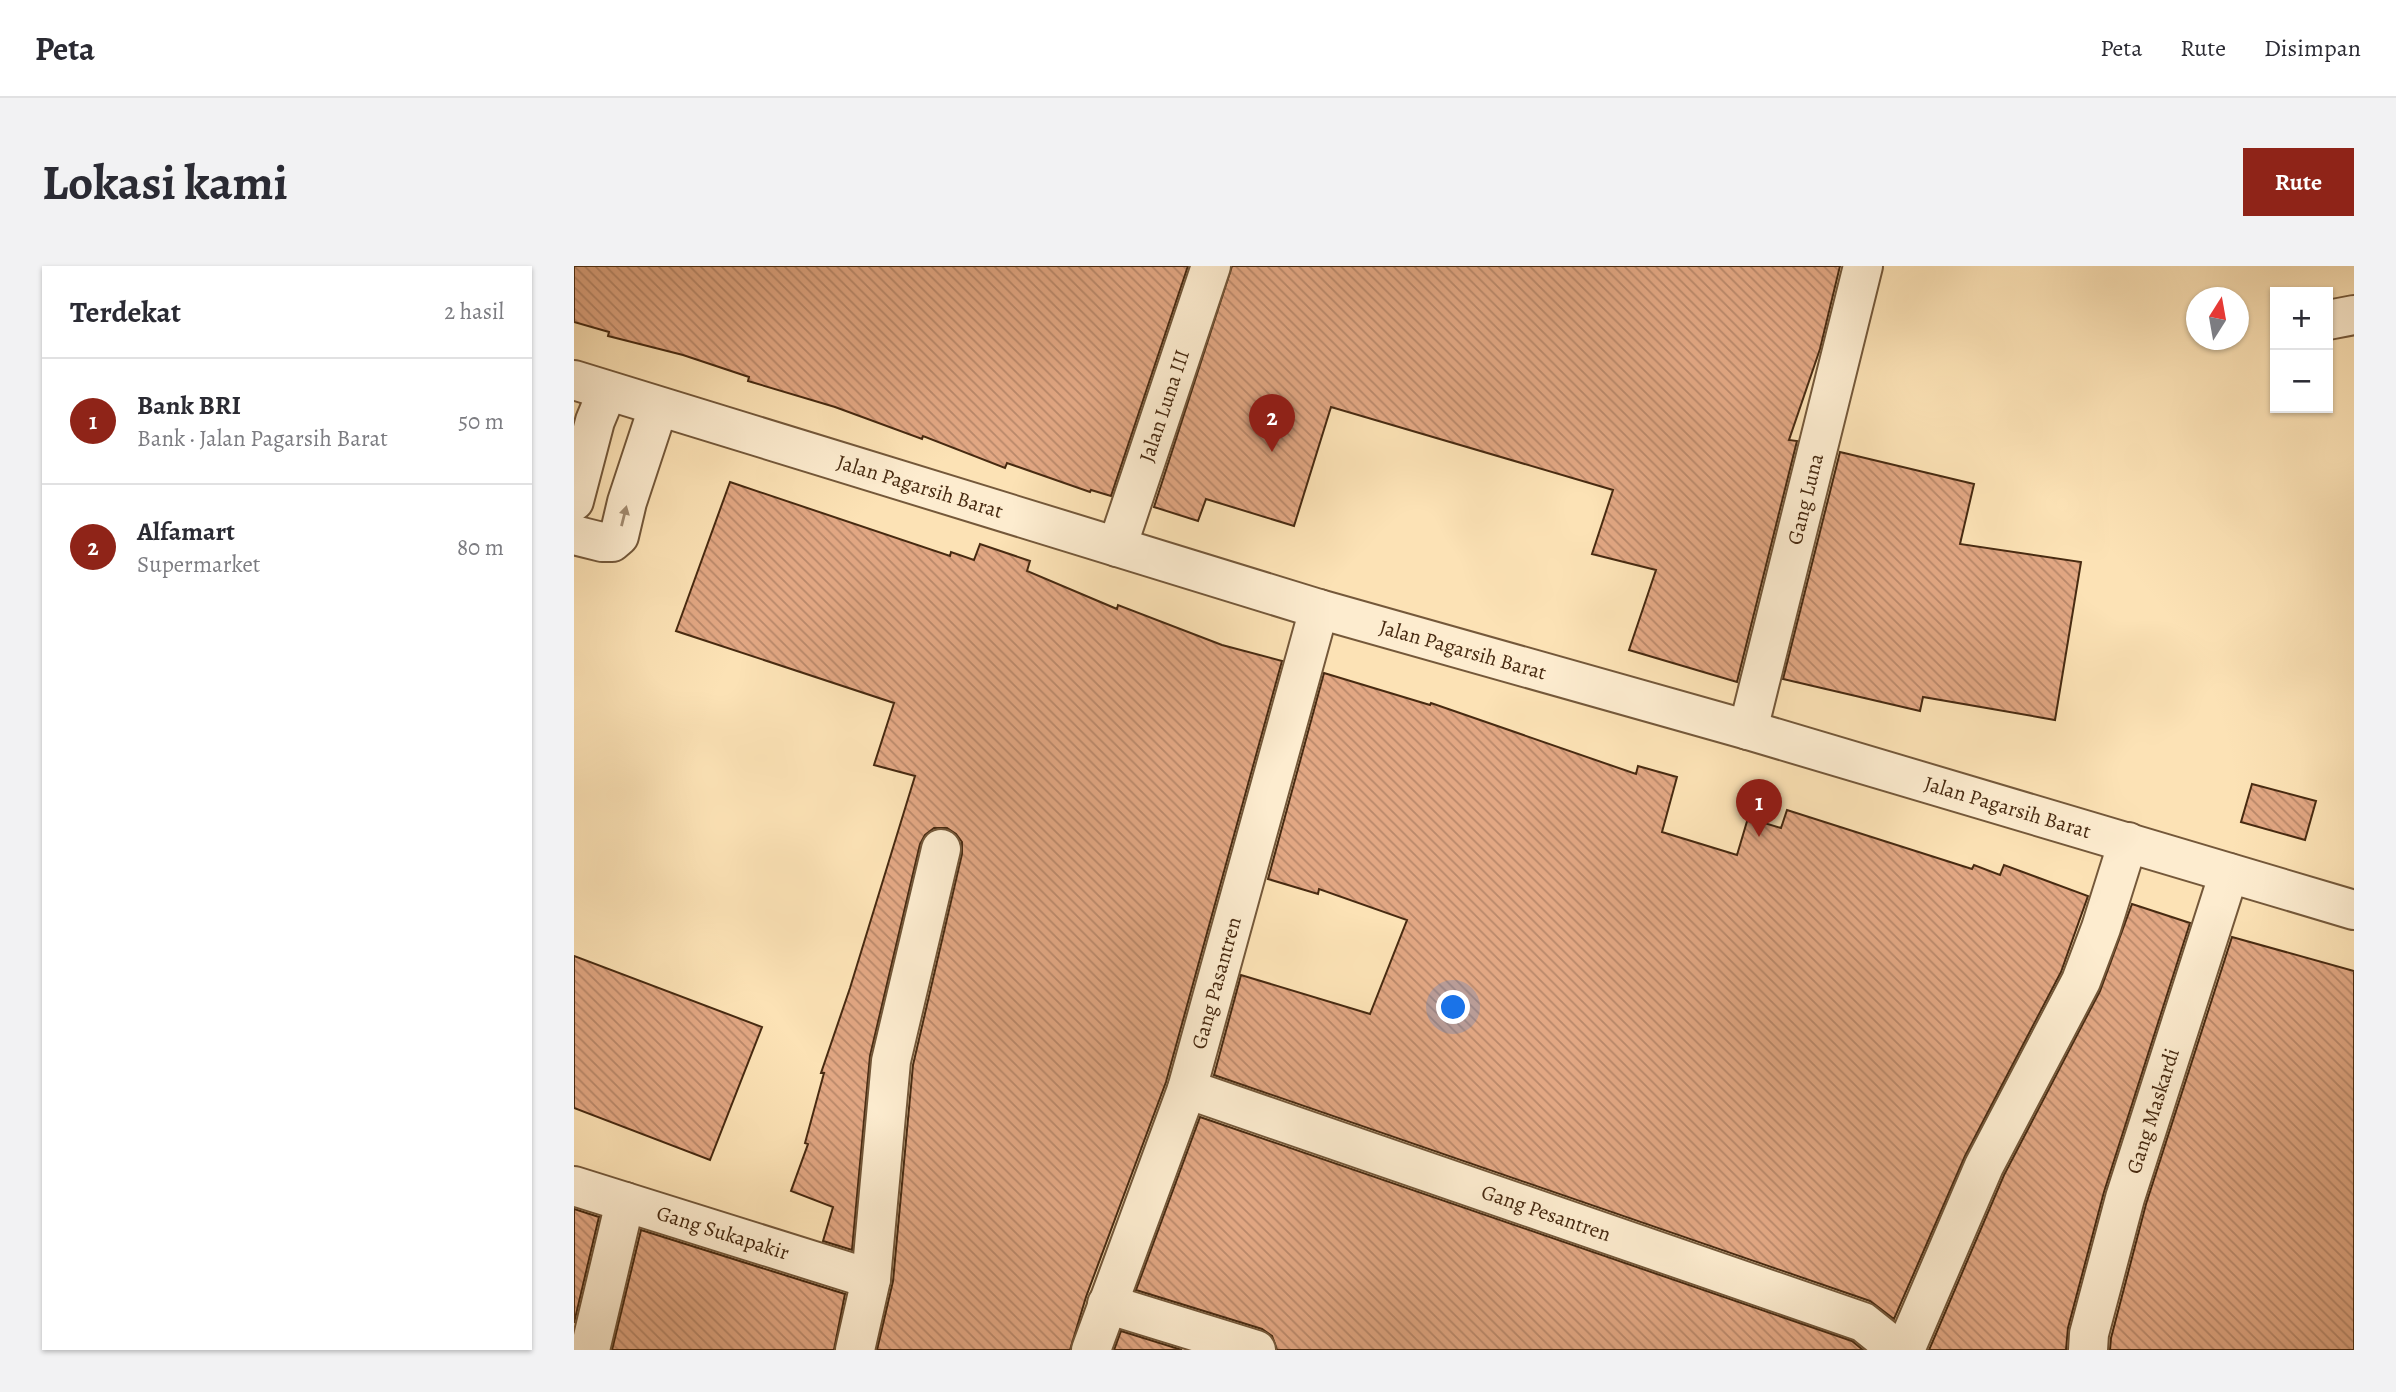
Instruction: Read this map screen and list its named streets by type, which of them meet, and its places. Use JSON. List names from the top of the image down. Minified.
{"streets":{"street":["Jalan Luna III","Jalan Pagarsih Barat","Gang Luna","Gang Pasantren","Gang Maskardi","Gang Pesantren","Gang Sukapakir"]},"crossings":[["Jalan Luna III","Jalan Pagarsih Barat"],["Jalan Pagarsih Barat","Gang Luna"],["Jalan Pagarsih Barat","Gang Pasantren"],["Jalan Pagarsih Barat","Gang Maskardi"],["Gang Pasantren","Gang Pesantren"]],"north":"top","page":{"header":"Peta","nav":["Peta","Rute","Disimpan"],"buttons":"Rute","title":"Lokasi kami","heading":["Terdekat","2 hasil"],"map_buttons":["+","−"],"list":[{"mark":"1","name":"Bank BRI","note":"Bank · Jalan Pagarsih Barat","value":"50 m"},{"mark":"2","name":"Alfamart","note":"Supermarket","value":"80 m"}],"pins":["2","1"]}}
